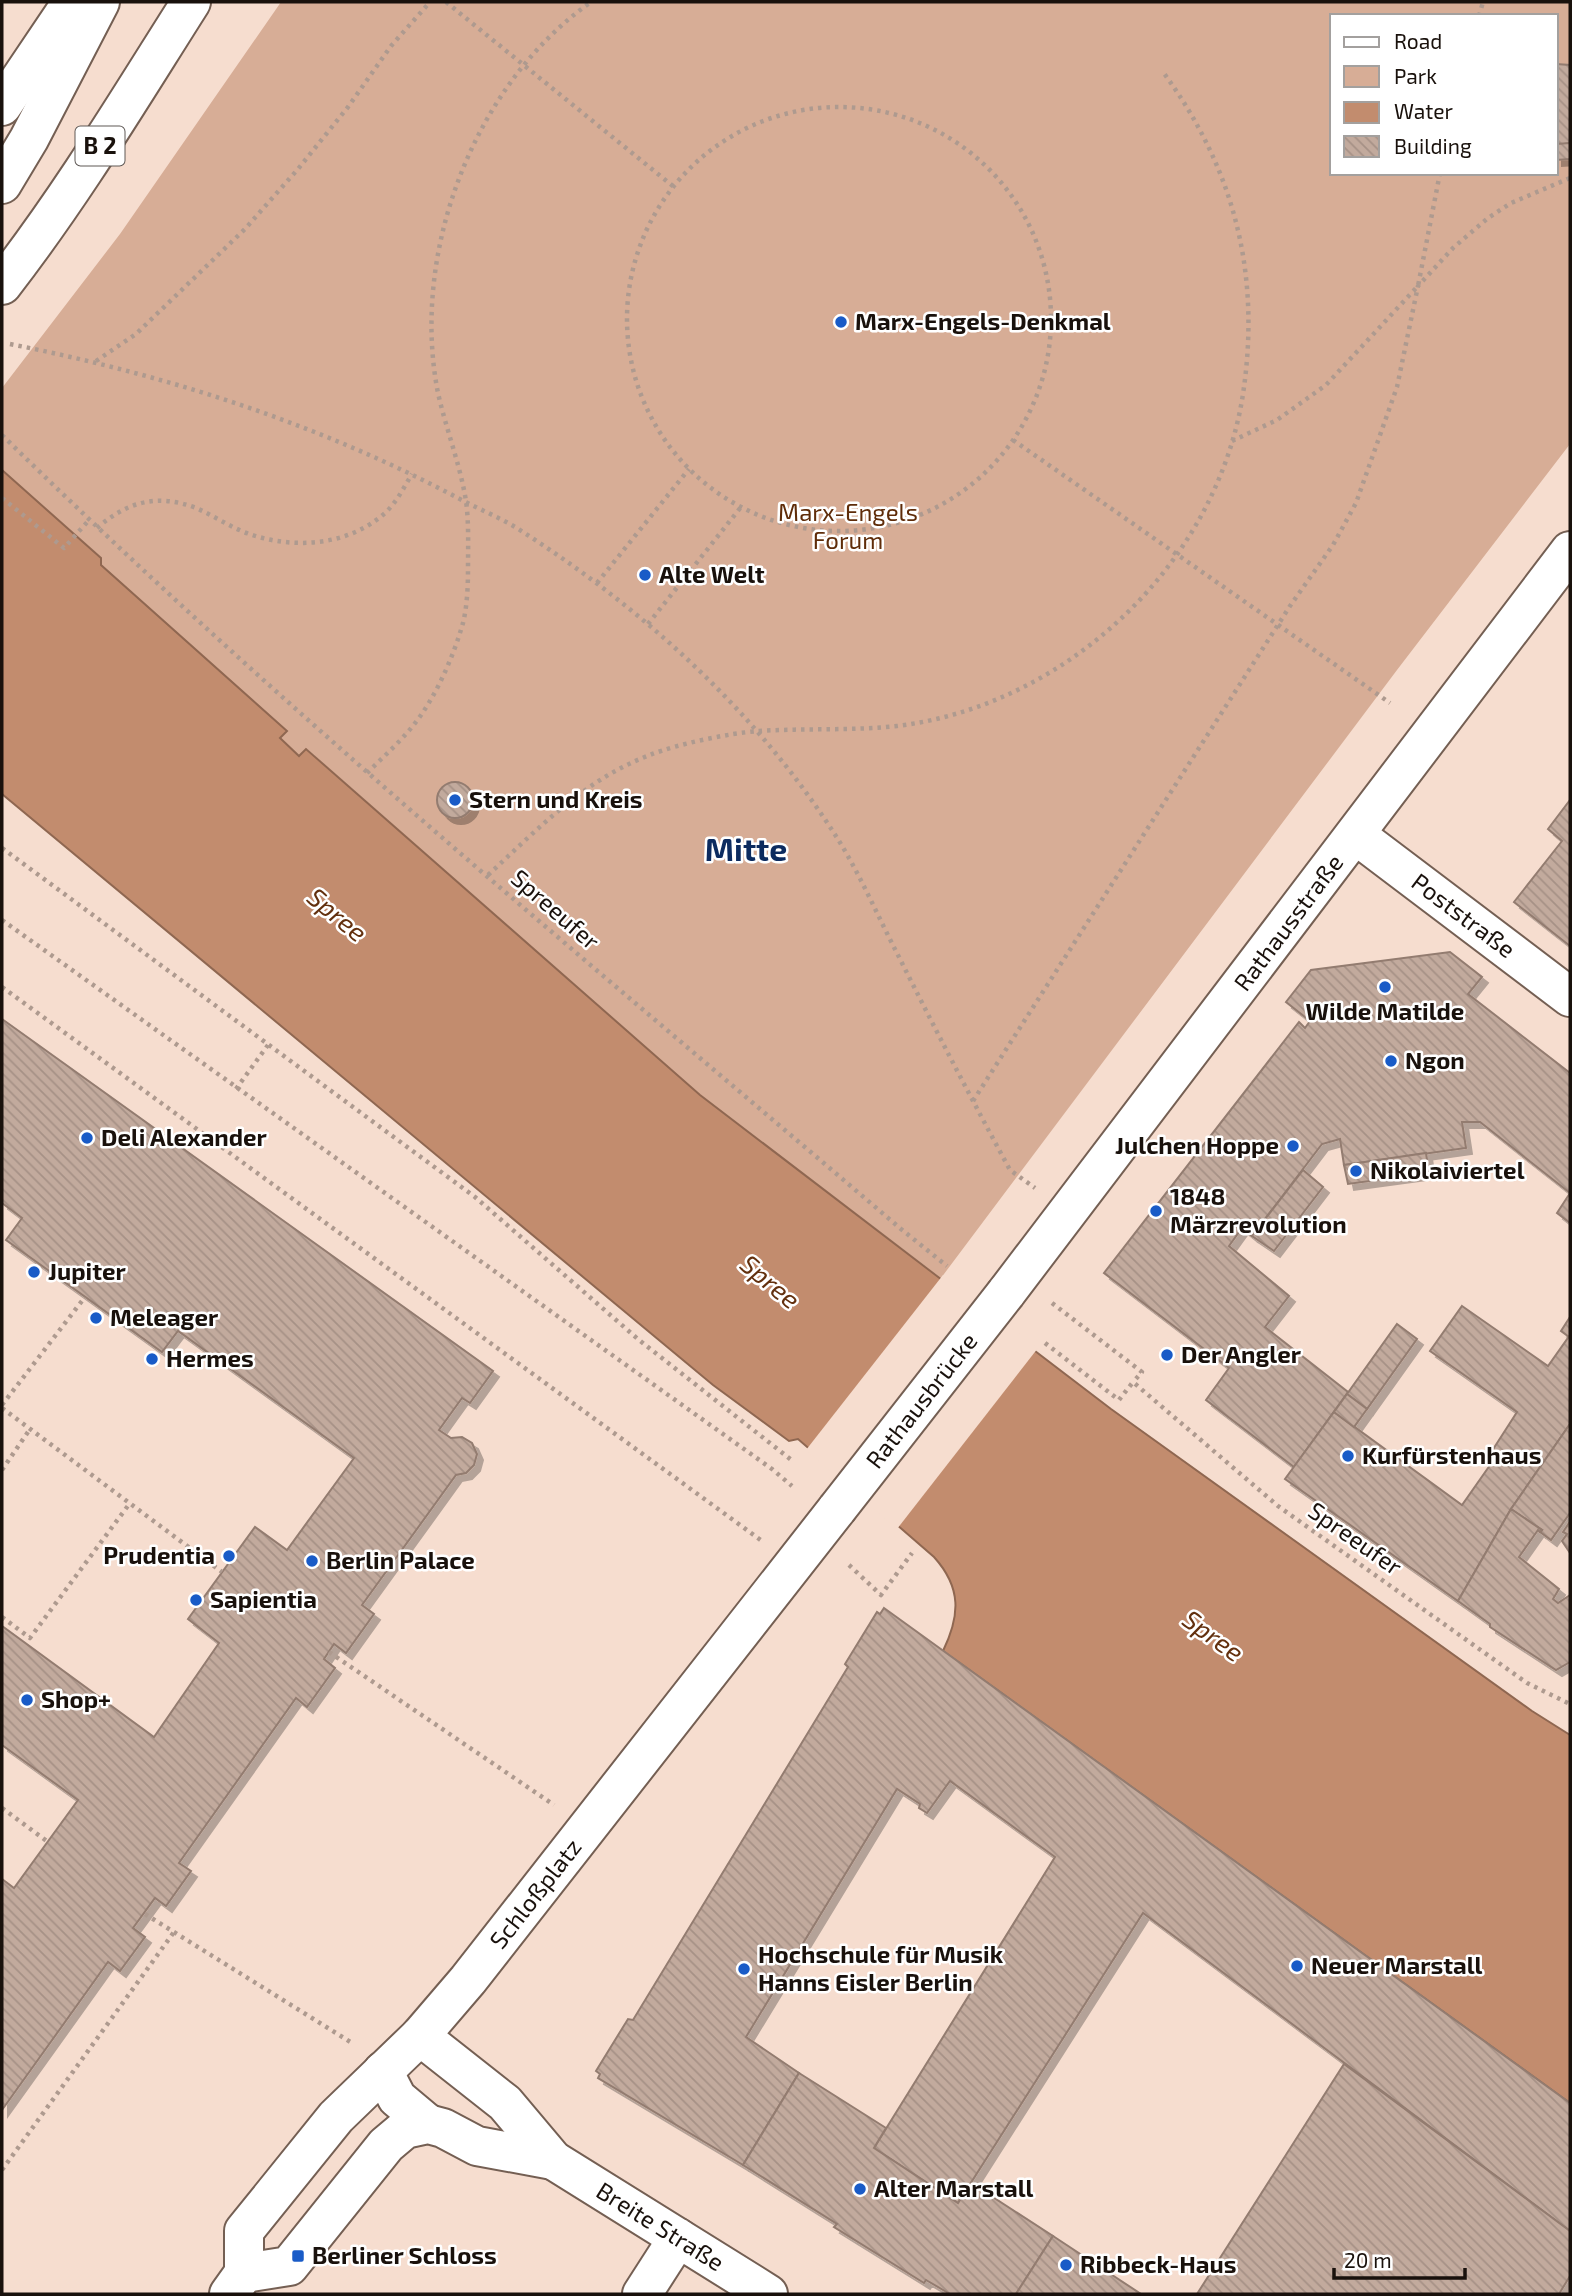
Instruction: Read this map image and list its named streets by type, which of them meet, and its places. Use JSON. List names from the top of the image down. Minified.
{"streets":{"street":["B 2","Poststraße","Rathausstraße","Rathausbrücke","Schloßplatz","Breite Straße"],"path":["Spreeufer"]},"crossings":[["Poststraße","Rathausstraße"],["Rathausstraße","Rathausbrücke"],["Rathausbrücke","Schloßplatz"],["Schloßplatz","Breite Straße"]],"districts":["Mitte"],"water":["Spree"],"parks":["Marx-Engels Forum"],"places":{"other":["Marx-Engels-Denkmal","Alte Welt","Stern und Kreis","Wilde Matilde","Ngon","Deli Alexander","Julchen Hoppe","Nikolaiviertel","1848 Märzrevolution","Jupiter","Meleager","Der Angler","Hermes","Kurfürstenhaus","Prudentia","Berlin Palace","Sapientia","Shop+","Neuer Marstall","Hochschule für Musik Hanns Eisler Berlin","Alter Marstall","Ribbeck-Haus"],"transit":["Berliner Schloss"]},"legend":["Road","Park","Water","Building"],"scale_bar":"20 m"}
